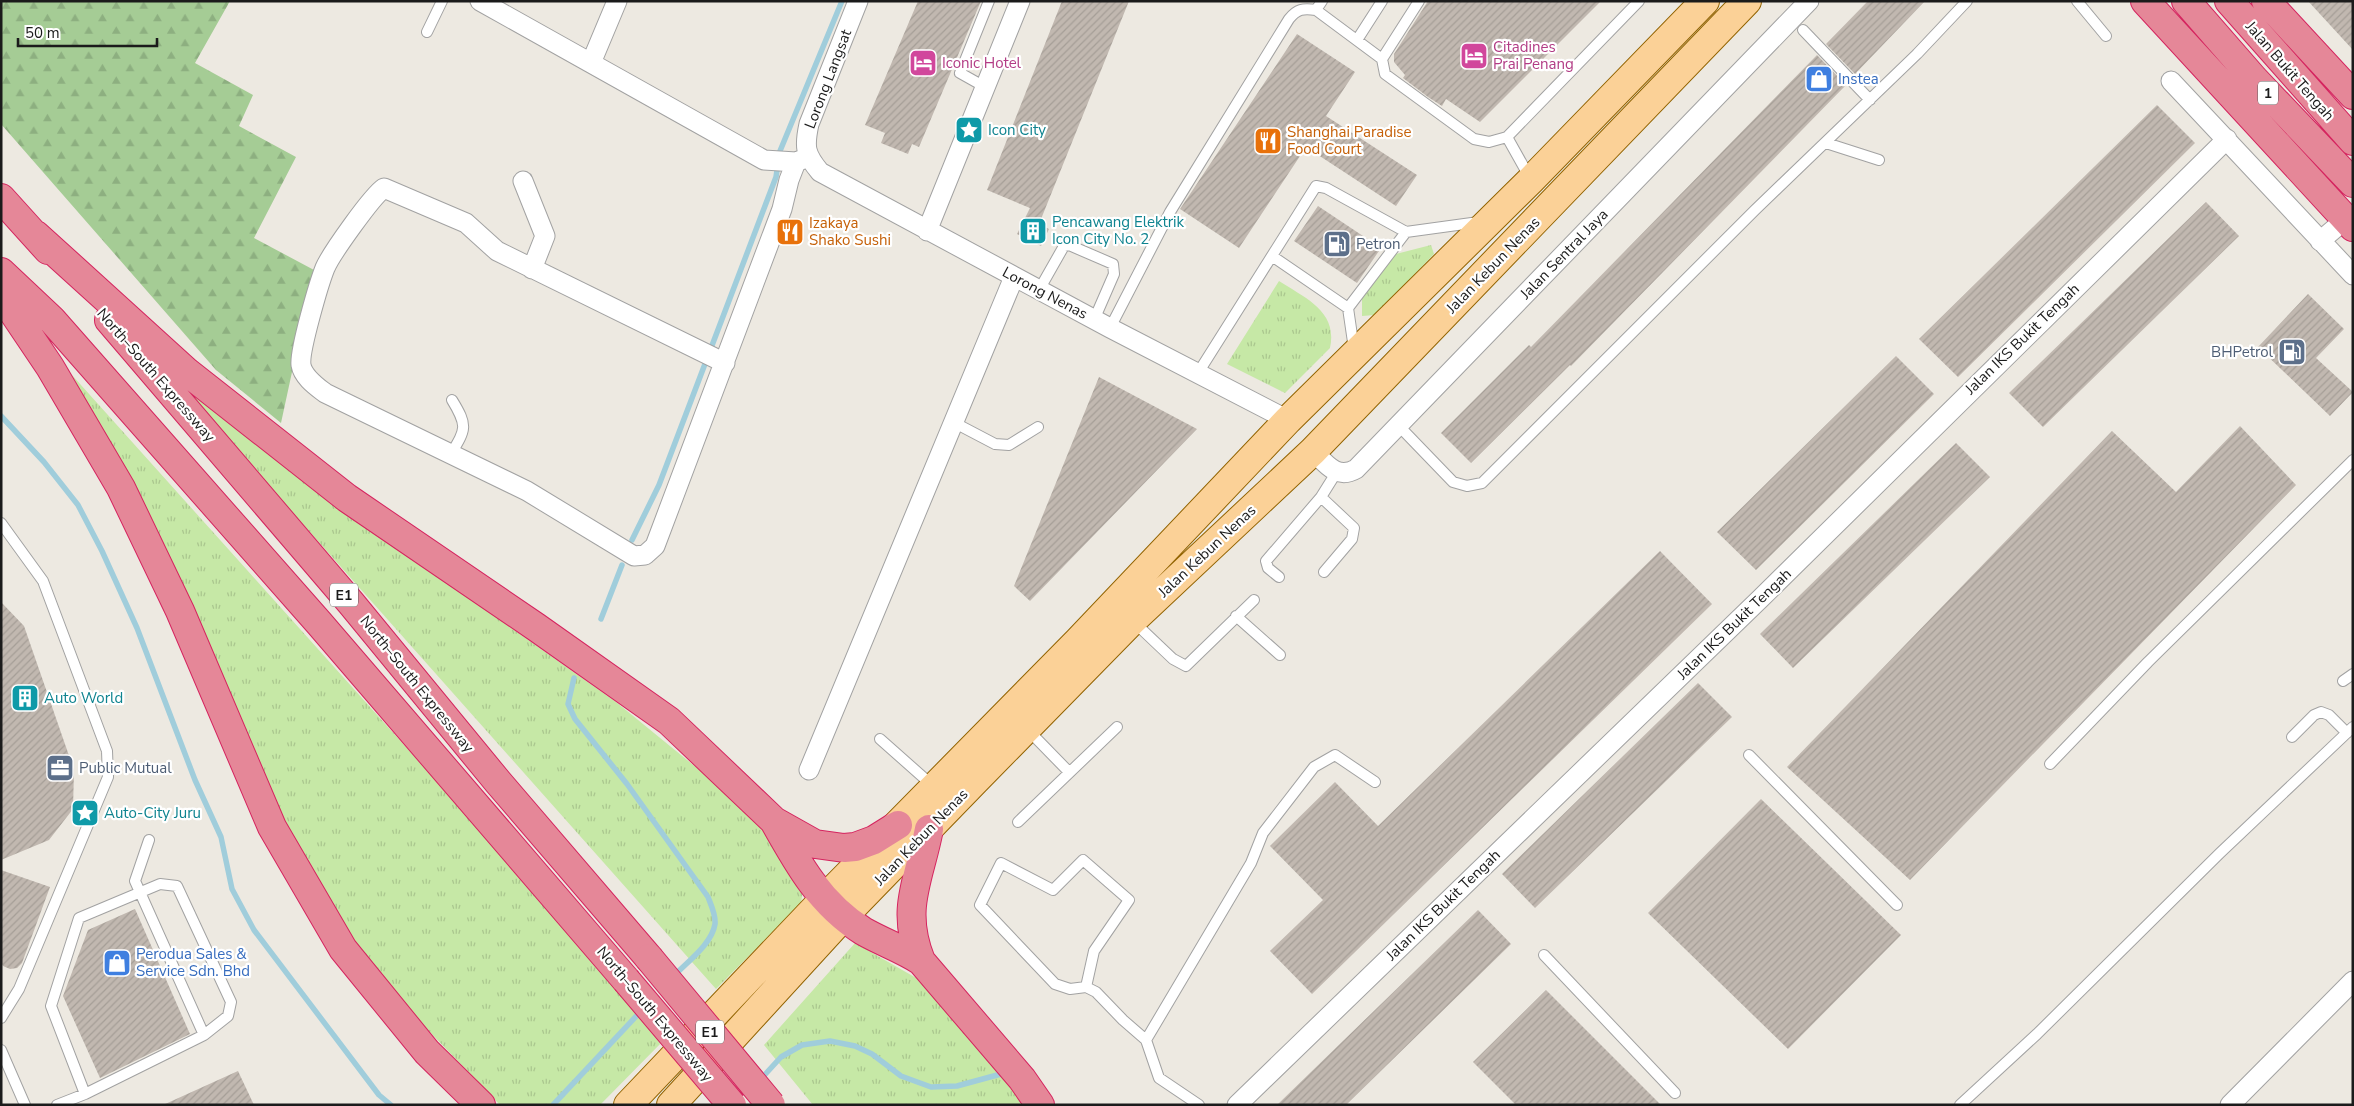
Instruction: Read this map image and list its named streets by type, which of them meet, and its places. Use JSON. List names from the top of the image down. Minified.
{"streets":{"highway":["Jalan Bukit Tengah","1","North–South Expressway","E1"],"main road":["Jalan Kebun Nenas"],"street":["Lorong Langsat","Jalan Sentral Jaya","Lorong Nenas","Jalan IKS Bukit Tengah"]},"crossings":[["Lorong Langsat","Lorong Nenas"],["Jalan Kebun Nenas","Lorong Nenas"]],"places":{"hotel":["Citadines Prai Penang","Iconic Hotel"],"shop":["Instea","Perodua Sales & Service Sdn. Bhd"],"place":["Icon City","Auto-City Juru"],"restaurant":["Shanghai Paradise Food Court","Izakaya Shako Sushi"],"building":["Pencawang Elektrik Icon City No. 2","Auto World"],"fuel station":["Petron","BHPetrol"],"office":["Public Mutual"]},"scale_bar":"50 m"}
